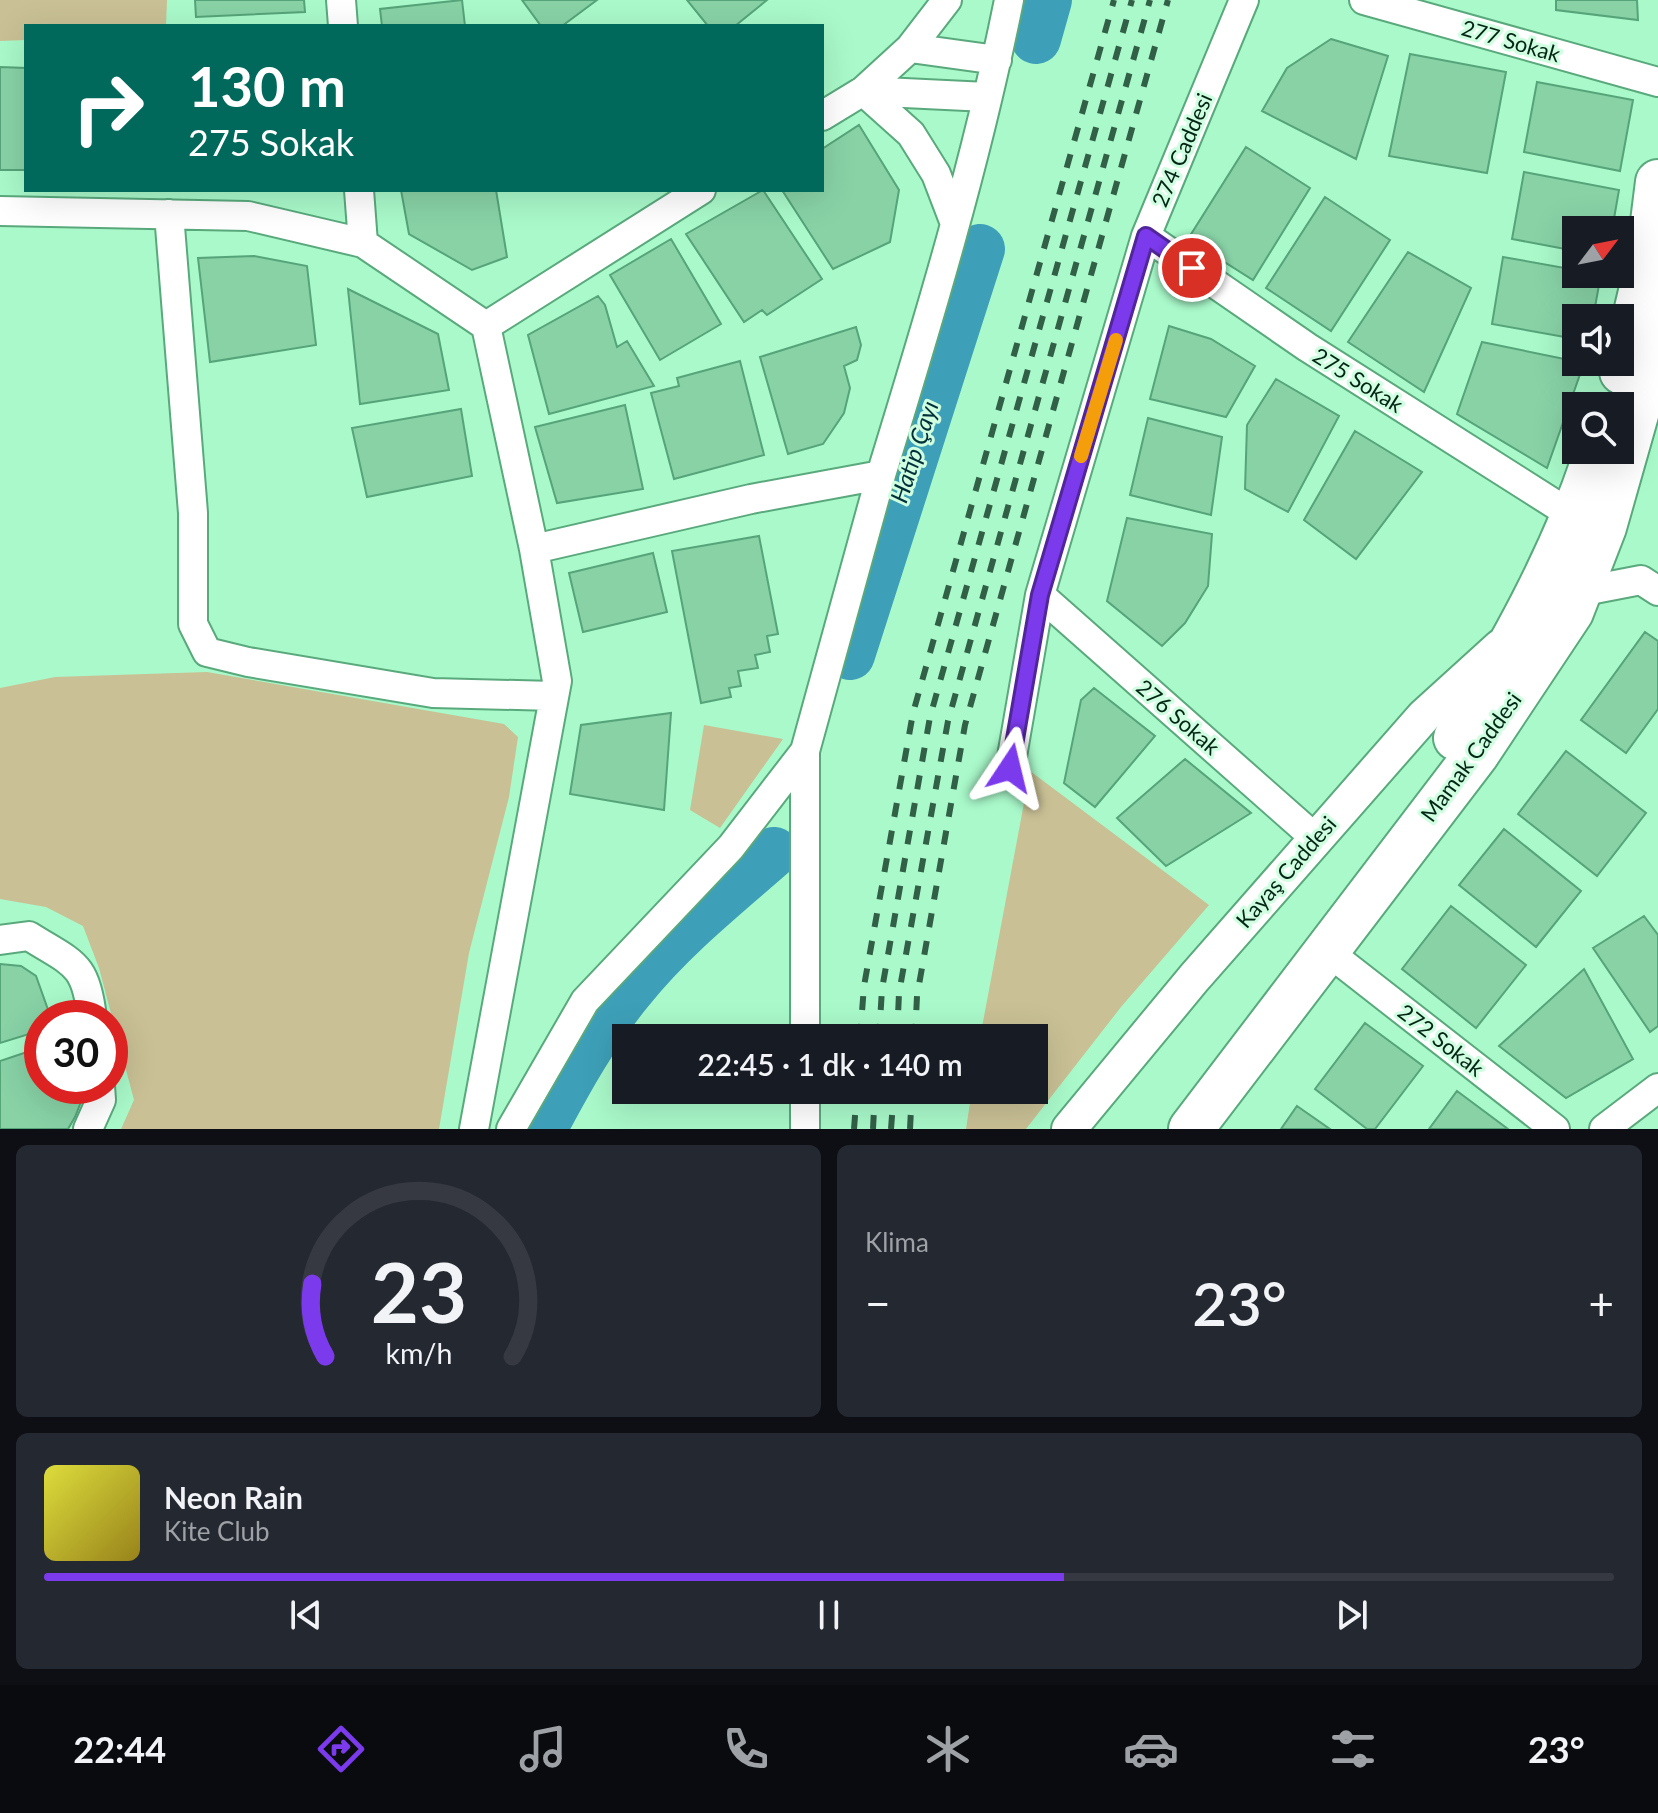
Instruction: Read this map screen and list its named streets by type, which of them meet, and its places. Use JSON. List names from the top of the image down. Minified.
{"streets":{"main road":["Mamak Caddesi"],"street":["277 Sokak","274 Caddesi","275 Sokak","276 Sokak","Kayaş Caddesi","272 Sokak"]},"crossings":[["274 Caddesi","275 Sokak"],["274 Caddesi","276 Sokak"],["275 Sokak","Mamak Caddesi"],["276 Sokak","Kayaş Caddesi"],["Mamak Caddesi","Kayaş Caddesi"],["Mamak Caddesi","272 Sokak"]],"water":["Hatip Çayı"],"north":"top right","page":{"turn":["130 m","275 Sokak"],"limit":"30","trip":"22:45 · 1 dk · 140 m","tile":"Klima","heat":["−","23°","+"],"song":["Neon Rain","Kite Club"],"tabs":["22:44","23°"],"gauge":["23","km/h"]}}
